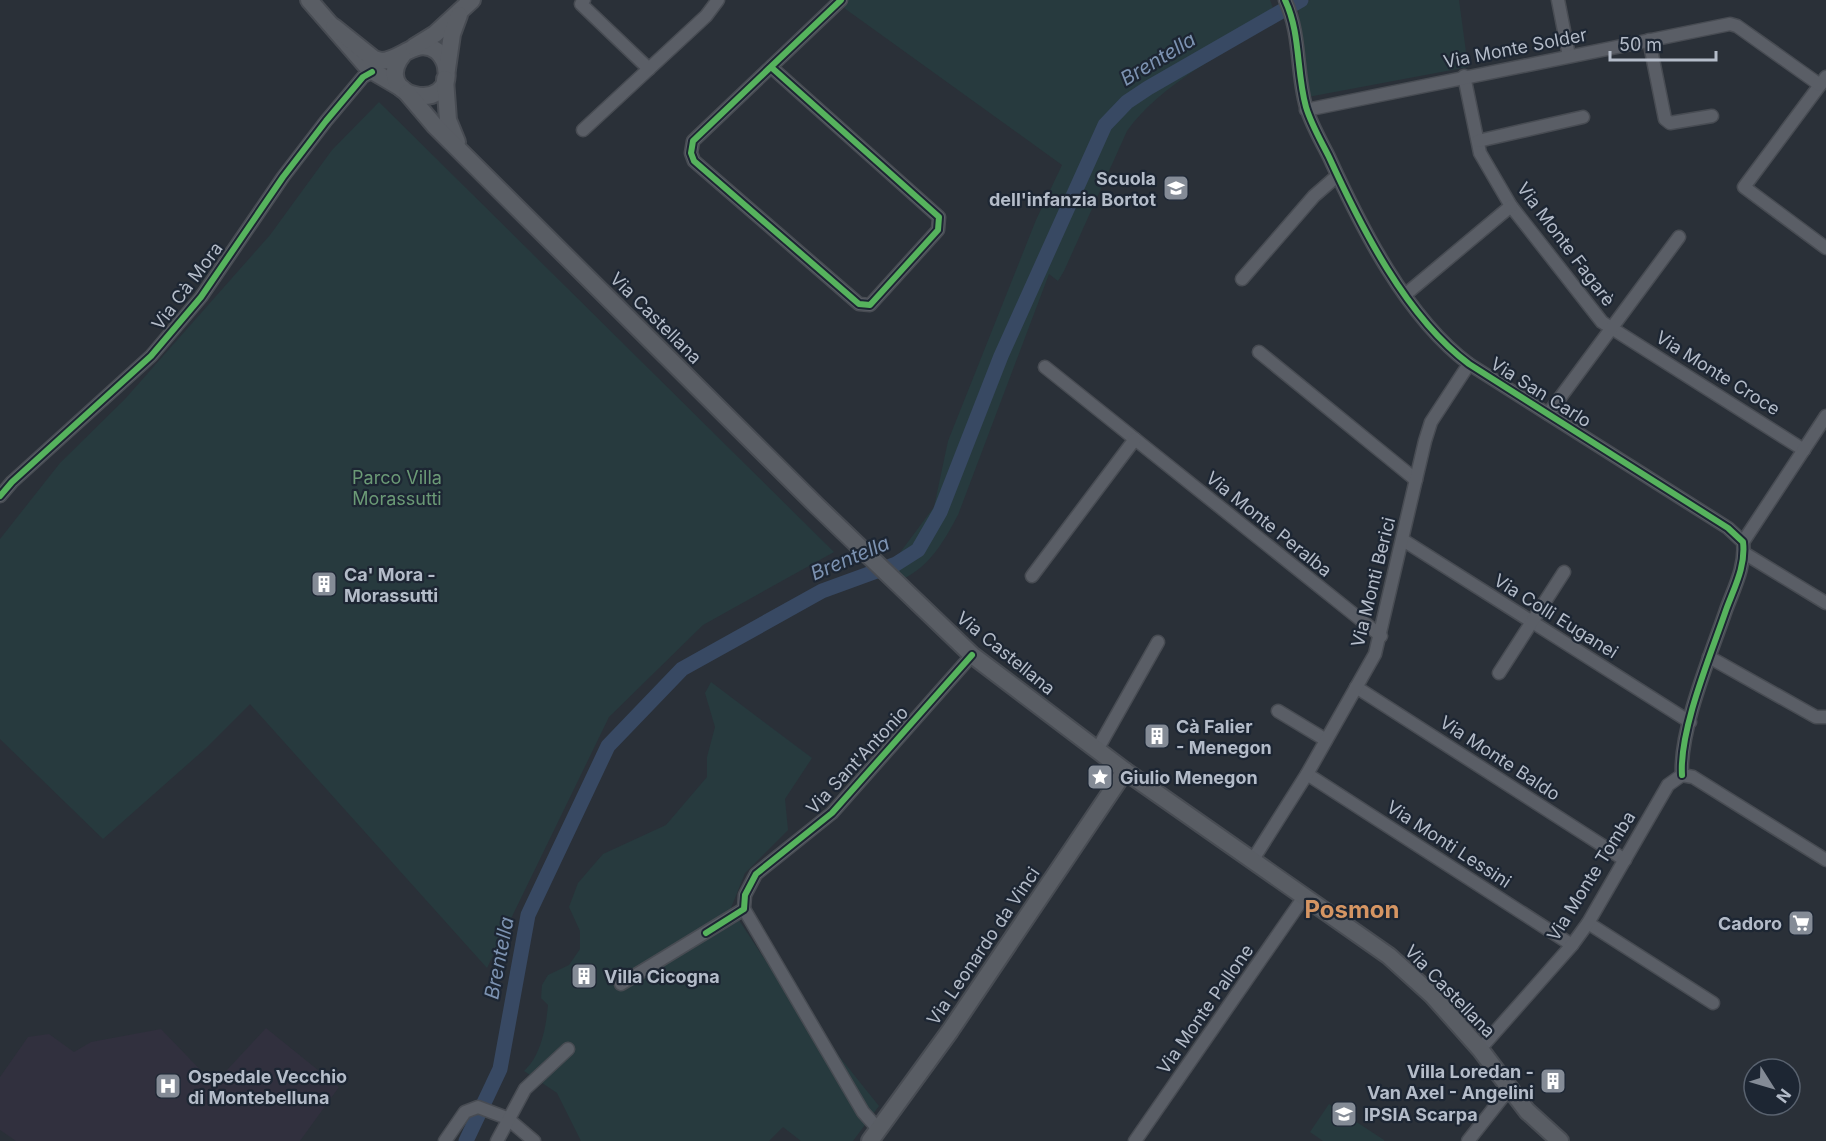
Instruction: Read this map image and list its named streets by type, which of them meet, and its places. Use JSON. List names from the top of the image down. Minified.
{"streets":{"main road":["Via Castellana","Via Leonardo da Vinci"],"street":["Via Monte Solder","Via Monte Fagarè","Via Cà Mora","Via Monte Croce","Via San Carlo","Via Monte Peralba","Via Monti Berici","Via Colli Euganei","Via Monte Baldo","Via Sant'Antonio","Via Monti Lessini","Via Monte Tomba","Via Monte Pallone"]},"crossings":[["Via Monte Solder","Via Monte Fagarè"],["Via Monte Solder","Via San Carlo"],["Via Monte Fagarè","Via Monte Croce"],["Via Cà Mora","Via Castellana"],["Via Castellana","Via Monti Berici"],["Via Castellana","Via Sant'Antonio"],["Via Castellana","Via Monte Tomba"],["Via Castellana","Via Leonardo da Vinci"],["Via Castellana","Via Monte Pallone"],["Via San Carlo","Via Monti Berici"],["Via Monte Peralba","Via Monti Berici"],["Via Monti Berici","Via Colli Euganei"],["Via Monti Berici","Via Monte Baldo"],["Via Monti Berici","Via Monti Lessini"],["Via Monte Baldo","Via Monte Tomba"],["Via Monti Lessini","Via Monte Tomba"]],"districts":["Posmon"],"water":["Brentella"],"parks":["Parco Villa Morassutti"],"places":{"school or university":["Scuola dell'infanzia Bortot","IPSIA Scarpa"],"building":["Ca' Mora - Morassutti","Cà Falier - Menegon","Villa Cicogna","Villa Loredan - Van Axel - Angelini"],"place":["Giulio Menegon"],"supermarket":["Cadoro"],"hospital":["Ospedale Vecchio di Montebelluna"]},"scale_bar":"50 m","north":"bottom right"}
